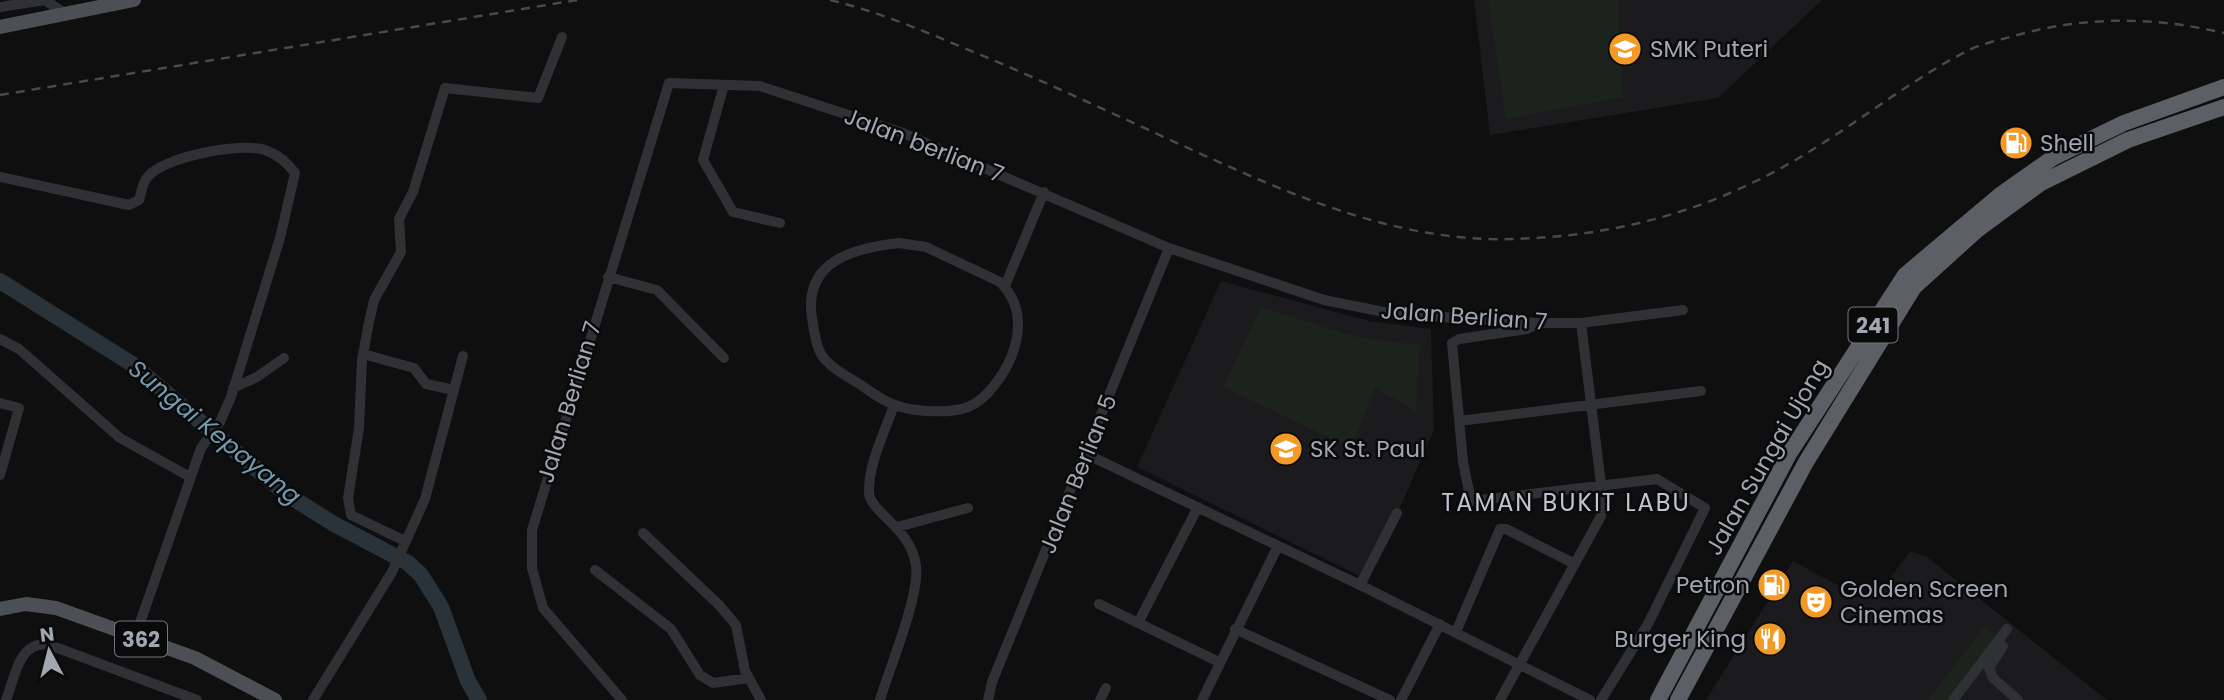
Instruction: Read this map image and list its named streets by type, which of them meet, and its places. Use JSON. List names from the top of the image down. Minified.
{"streets":{"highway":["241","Jalan Sungai Ujong"],"main road":["362"],"street":["Jalan berlian 7","Jalan Berlian 7","Jalan Berlian 5"]},"crossings":[["Jalan berlian 7","Jalan Berlian 7"],["Jalan berlian 7","Jalan Berlian 5"],["Jalan Berlian 7","Jalan Berlian 5"]],"districts":["TAMAN BUKIT LABU"],"water":["Sungai Kepayang"],"places":{"school or university":["SMK Puteri","SK St. Paul"],"fuel station":["Shell","Petron"],"theatre":["Golden Screen Cinemas"],"restaurant":["Burger King"]},"north":"top"}
